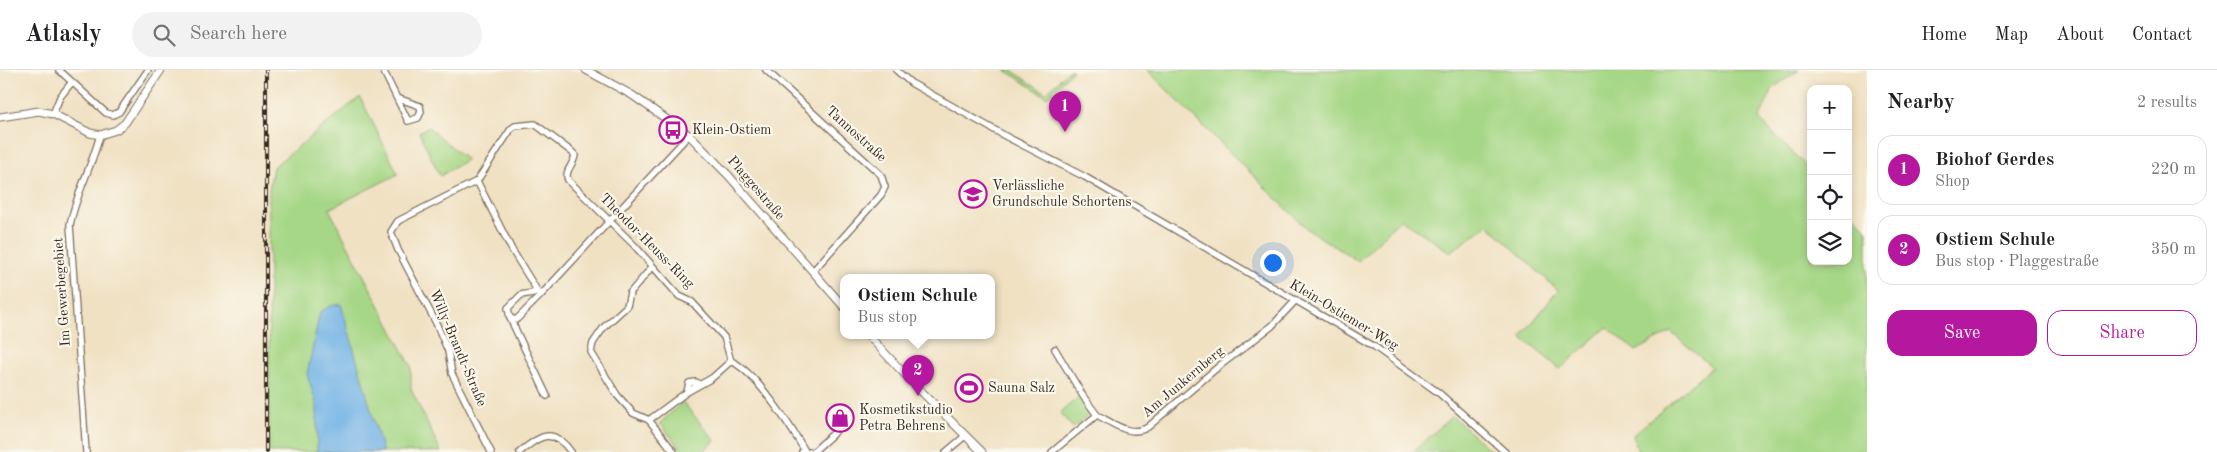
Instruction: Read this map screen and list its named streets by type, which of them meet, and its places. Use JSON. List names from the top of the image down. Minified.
{"streets":{"street":["Tannostraße","Plaggestraße","Theodor-Heuss-Ring","Im Gewerbegebiet","Klein-Ostiemer-Weg","Willy-Brandt-Straße","Am Junkernberg"]},"crossings":[["Tannostraße","Plaggestraße"],["Theodor-Heuss-Ring","Willy-Brandt-Straße"],["Klein-Ostiemer-Weg","Am Junkernberg"]],"places":{"bus stop":["Klein-Ostiem"],"school or university":["Verlässliche Grundschule Schortens"],"sports":["Sauna Salz"],"shop":["Kosmetikstudio Petra Behrens"]},"page":{"header":"Atlasly","search":"Search here","nav":["Home","Map","About","Contact"],"heading":["Nearby","2 results"],"map_buttons":["+","−"],"pins":["1","2"],"list":[{"mark":"1","name":"Biohof Gerdes","note":"Shop","value":"220 m"},{"mark":"2","name":"Ostiem Schule","note":"Bus stop · Plaggestraße","value":"350 m"}],"popup":["Ostiem Schule","Bus stop"],"buttons":["Save","Share"]}}
